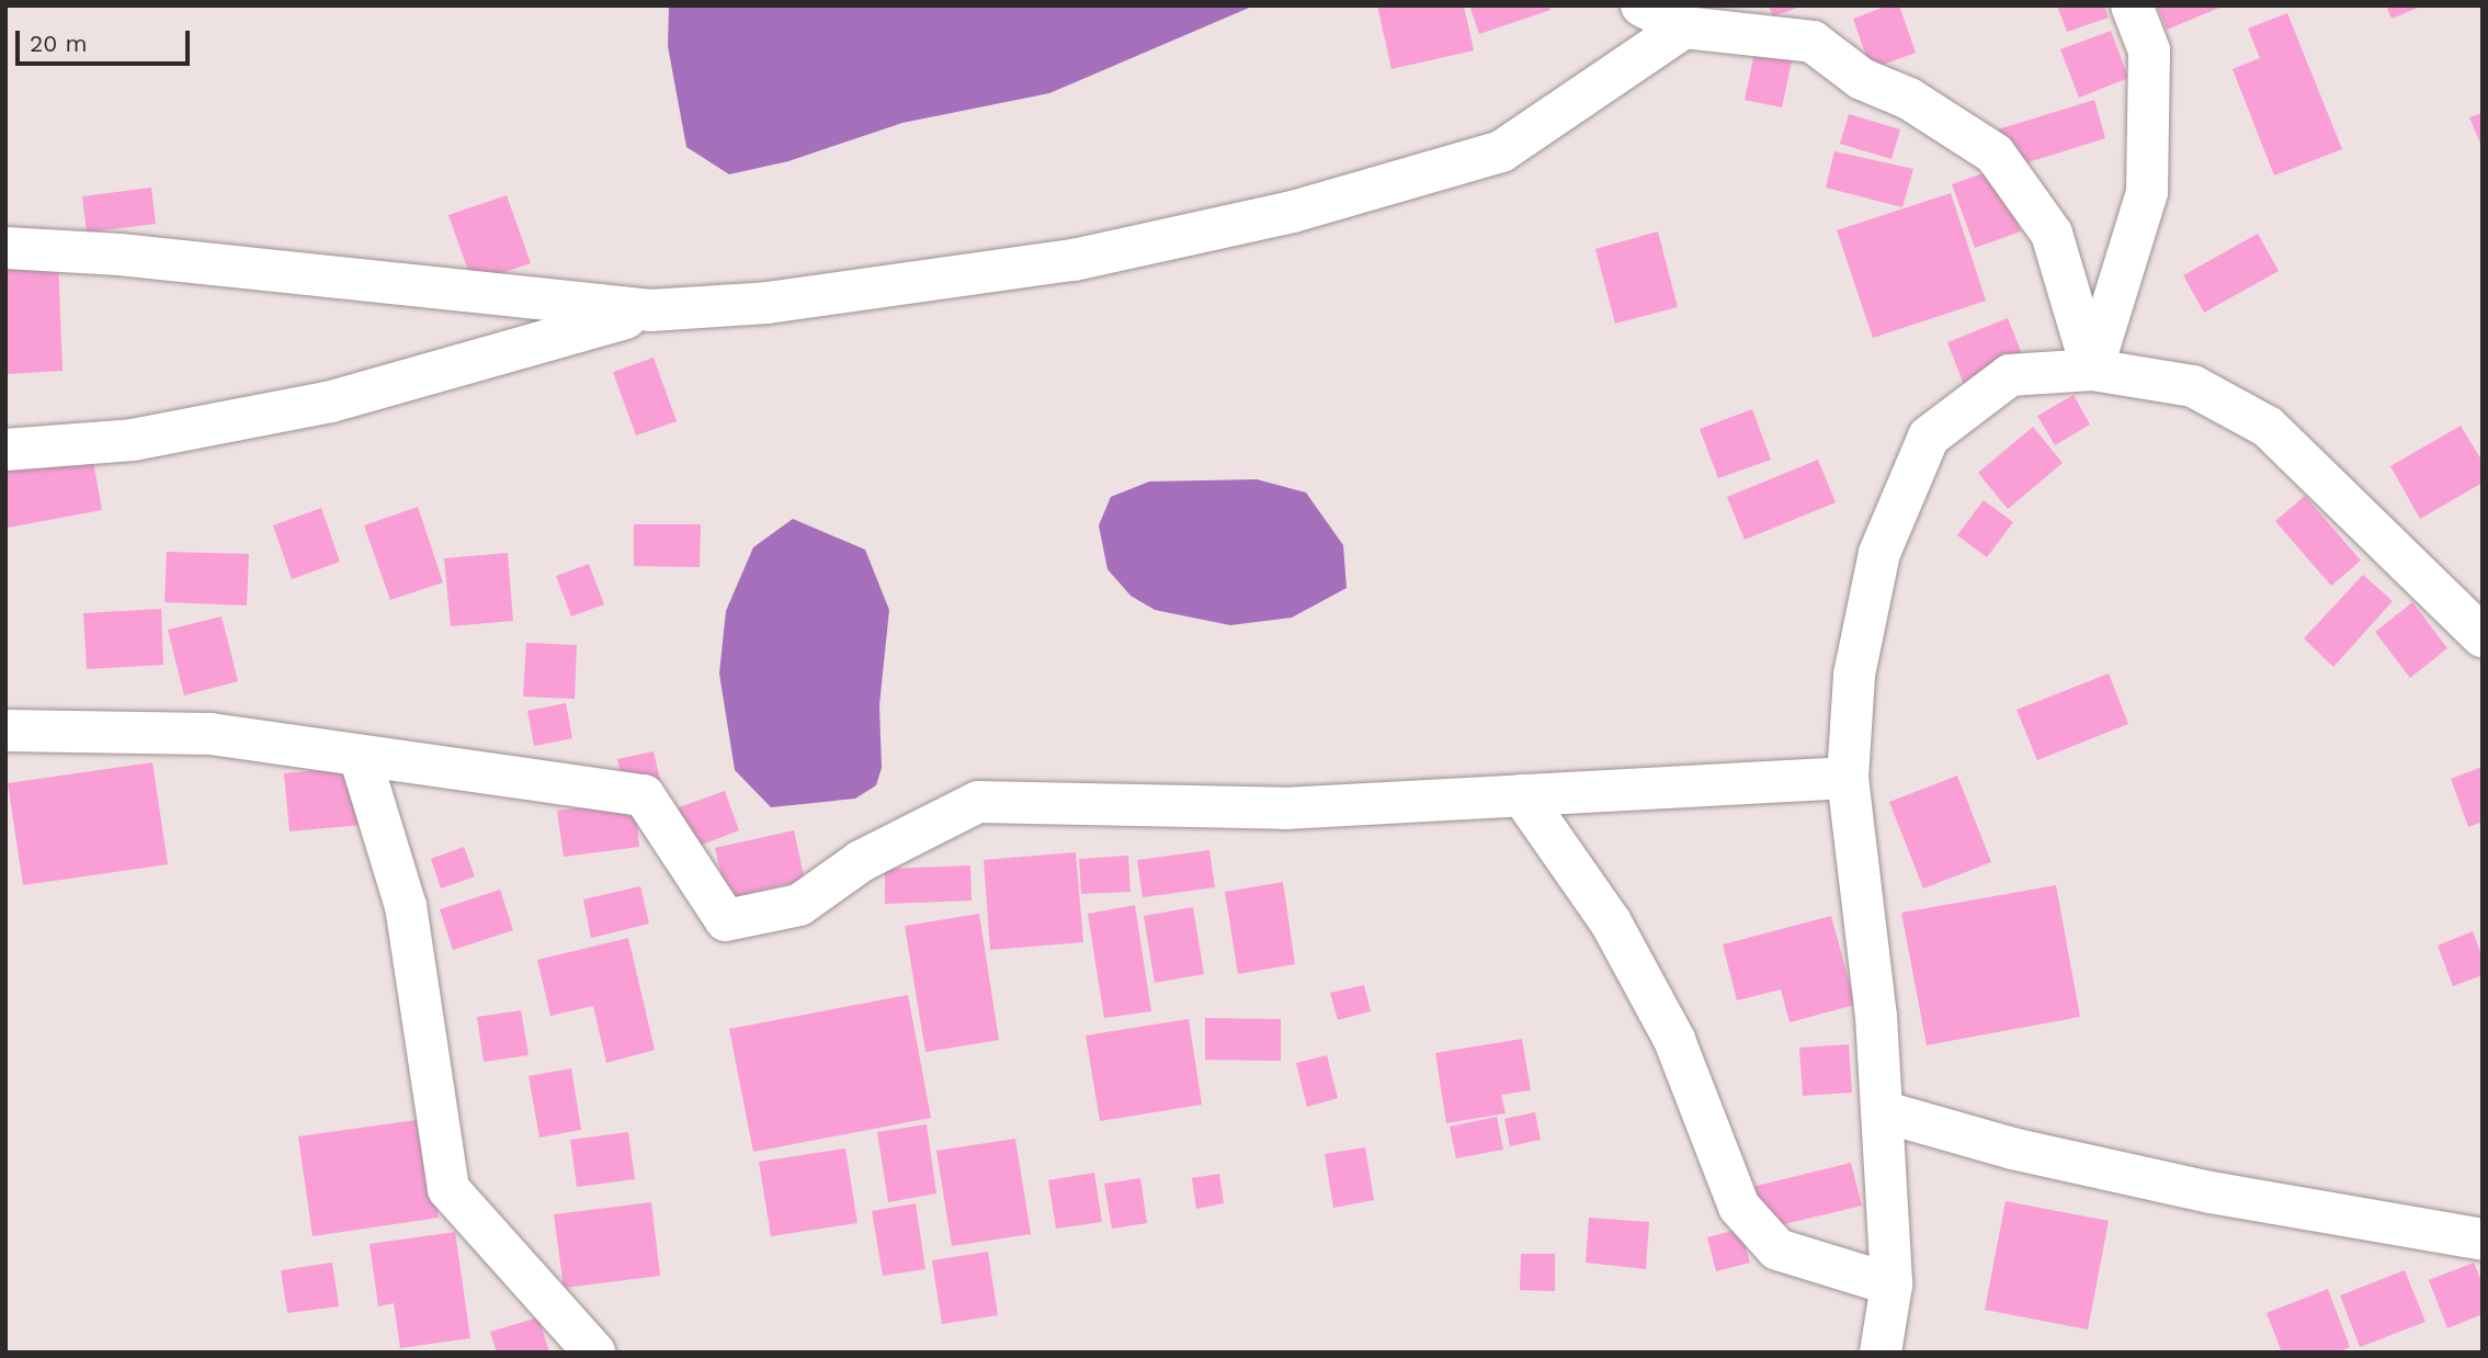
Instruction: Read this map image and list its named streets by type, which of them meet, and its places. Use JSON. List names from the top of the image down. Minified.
{"scale_bar":"20 m"}
